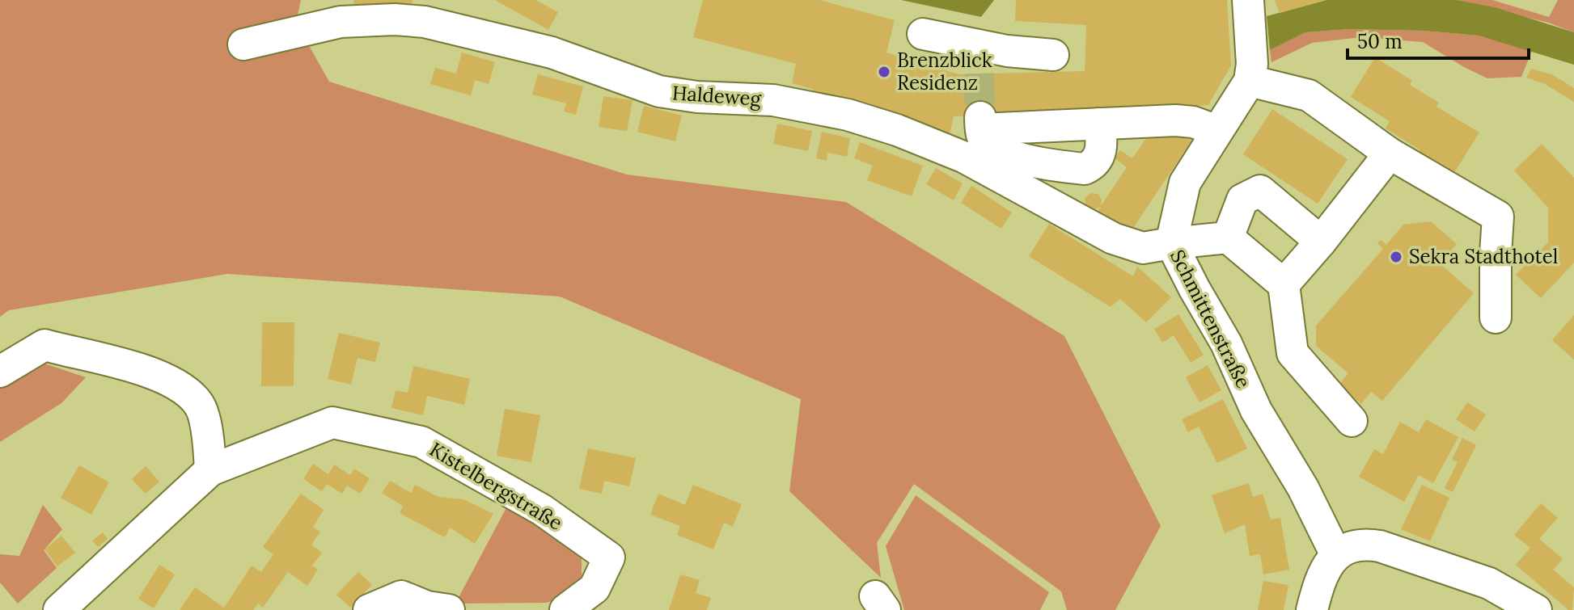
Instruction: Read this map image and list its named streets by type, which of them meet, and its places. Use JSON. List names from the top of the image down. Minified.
{"streets":{"street":["Haldeweg","Schmittenstraße","Kistelbergstraße"]},"crossings":[["Haldeweg","Schmittenstraße"]],"places":["Brenzblick Residenz","Sekra Stadthotel"],"scale_bar":"50 m"}
